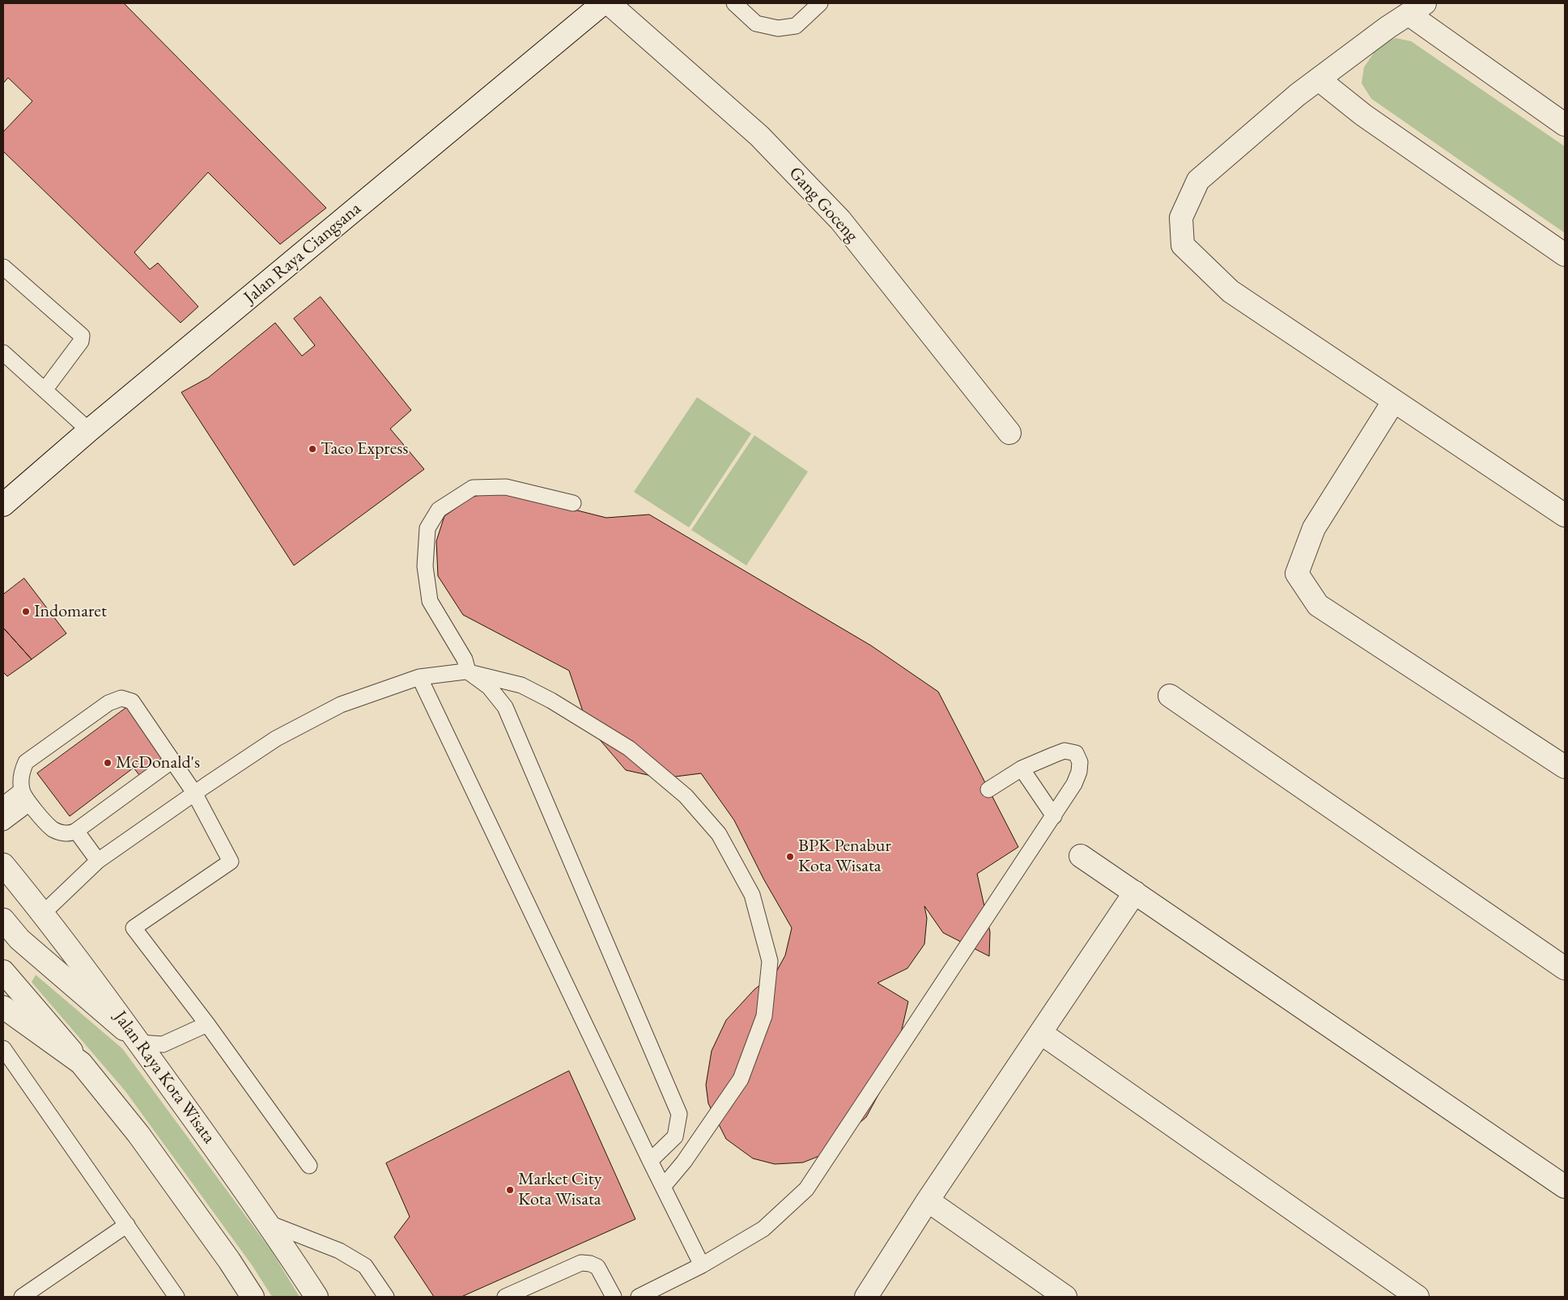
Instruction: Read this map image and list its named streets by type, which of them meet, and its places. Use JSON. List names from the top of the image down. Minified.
{"streets":{"street":["Gang Goceng","Jalan Raya Ciangsana","Jalan Raya Kota Wisata"]},"places":["Taco Express","Indomaret","McDonald's","BPK Penabur Kota Wisata","Market City Kota Wisata"]}
